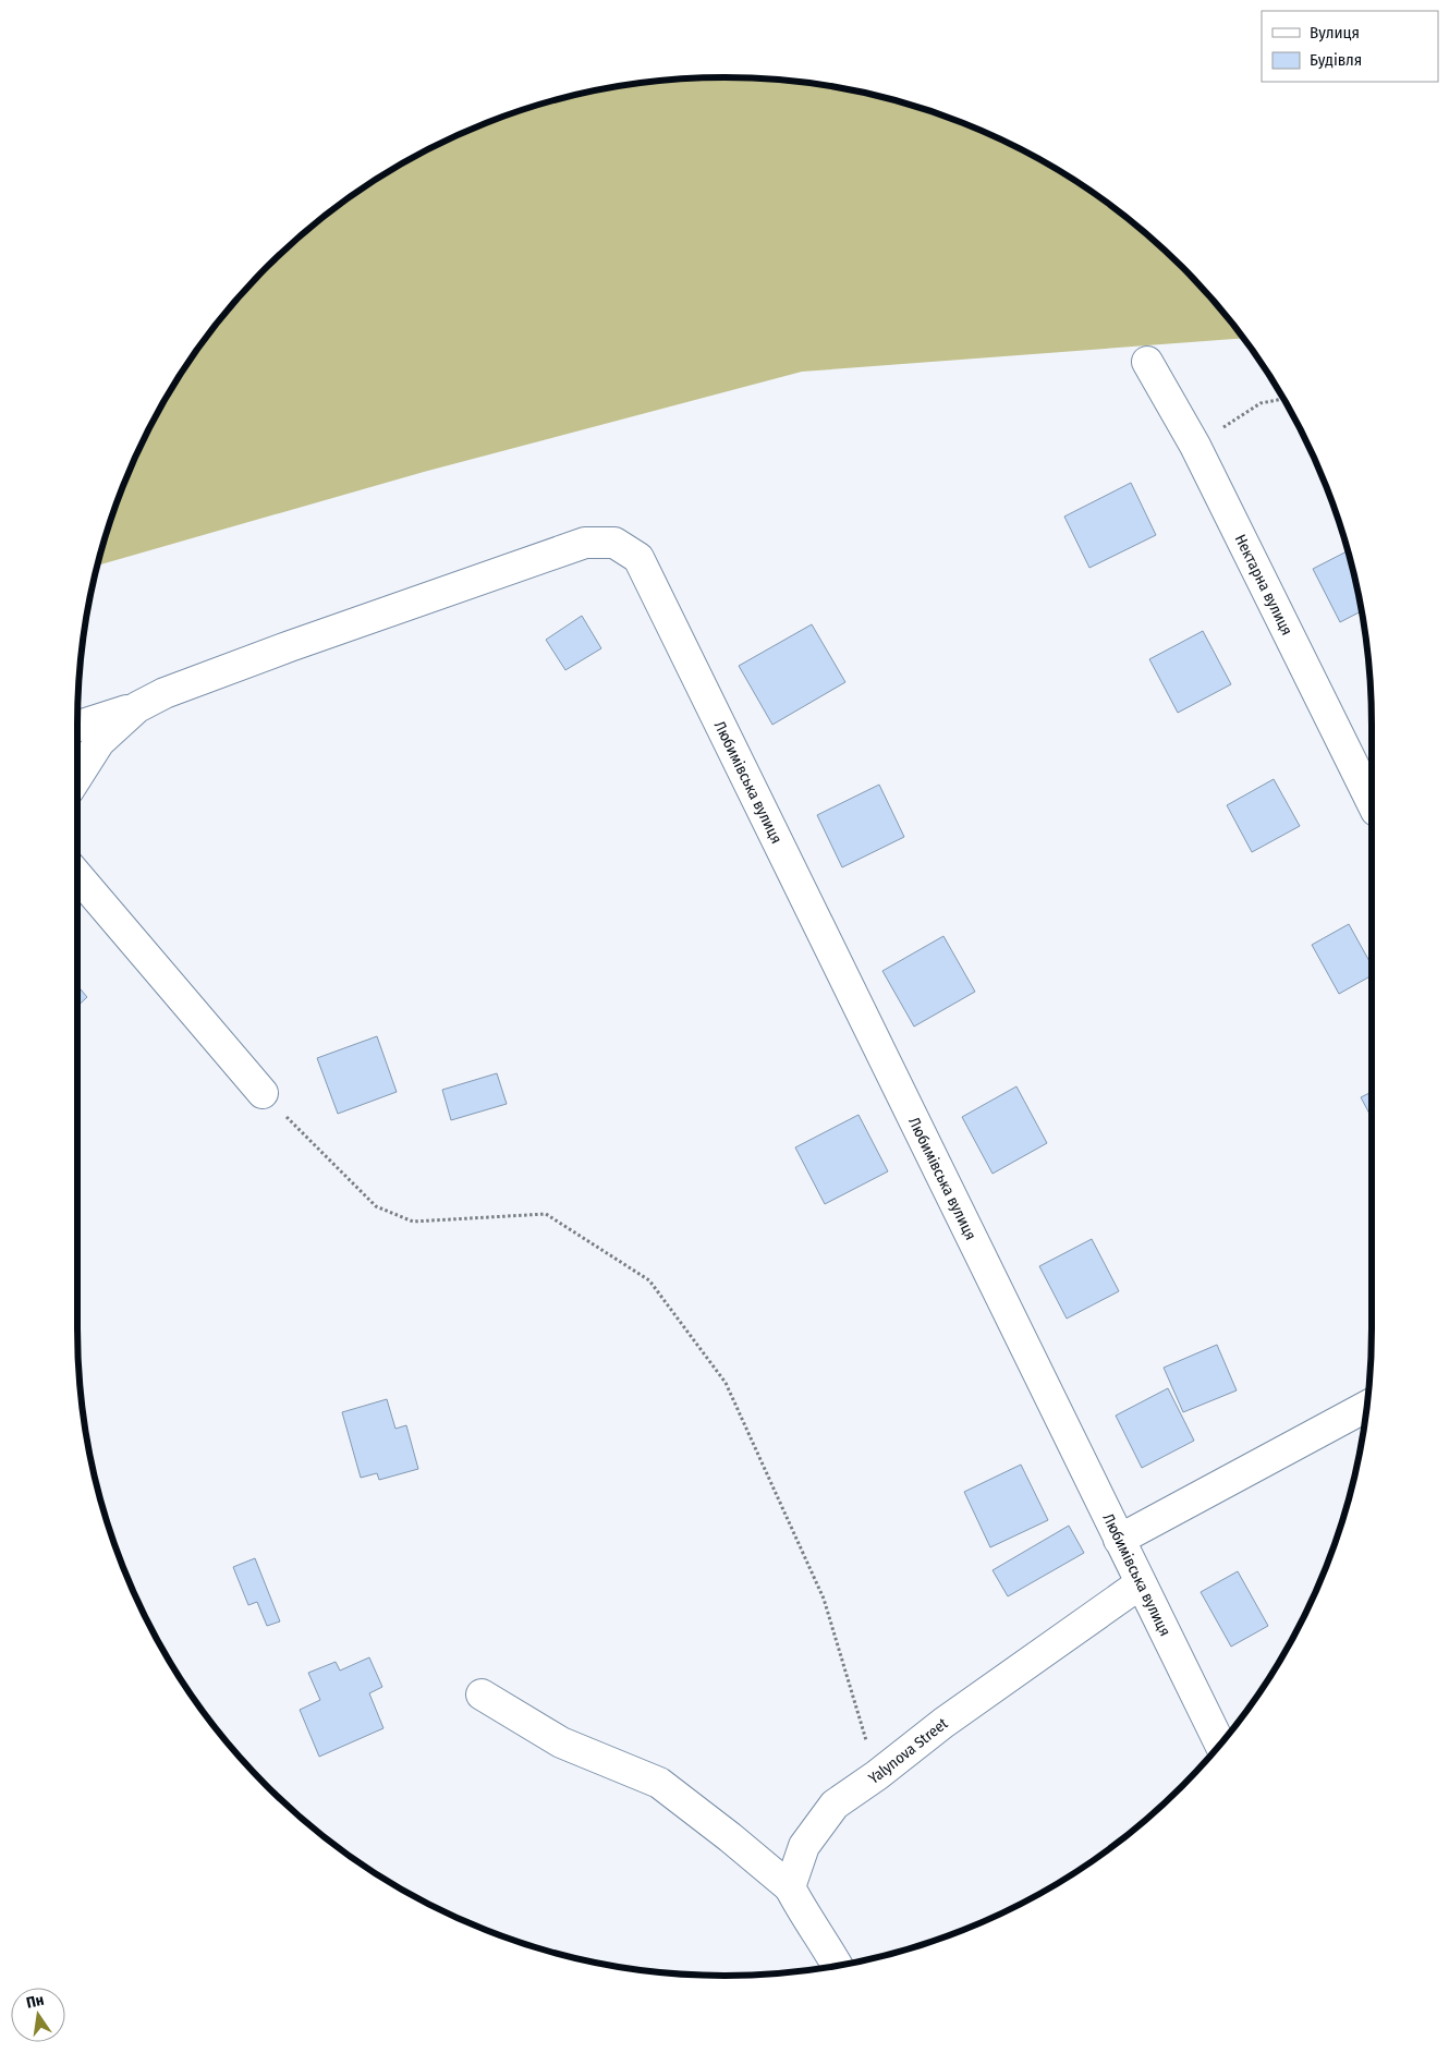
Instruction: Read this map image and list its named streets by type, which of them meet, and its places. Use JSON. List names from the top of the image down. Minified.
{"streets":{"street":["Нектарна вулиця","Любимівська вулиця","Yalynova Street"]},"crossings":[["Любимівська вулиця","Yalynova Street"]],"legend":["Вулиця","Будівля"],"north":"top"}
